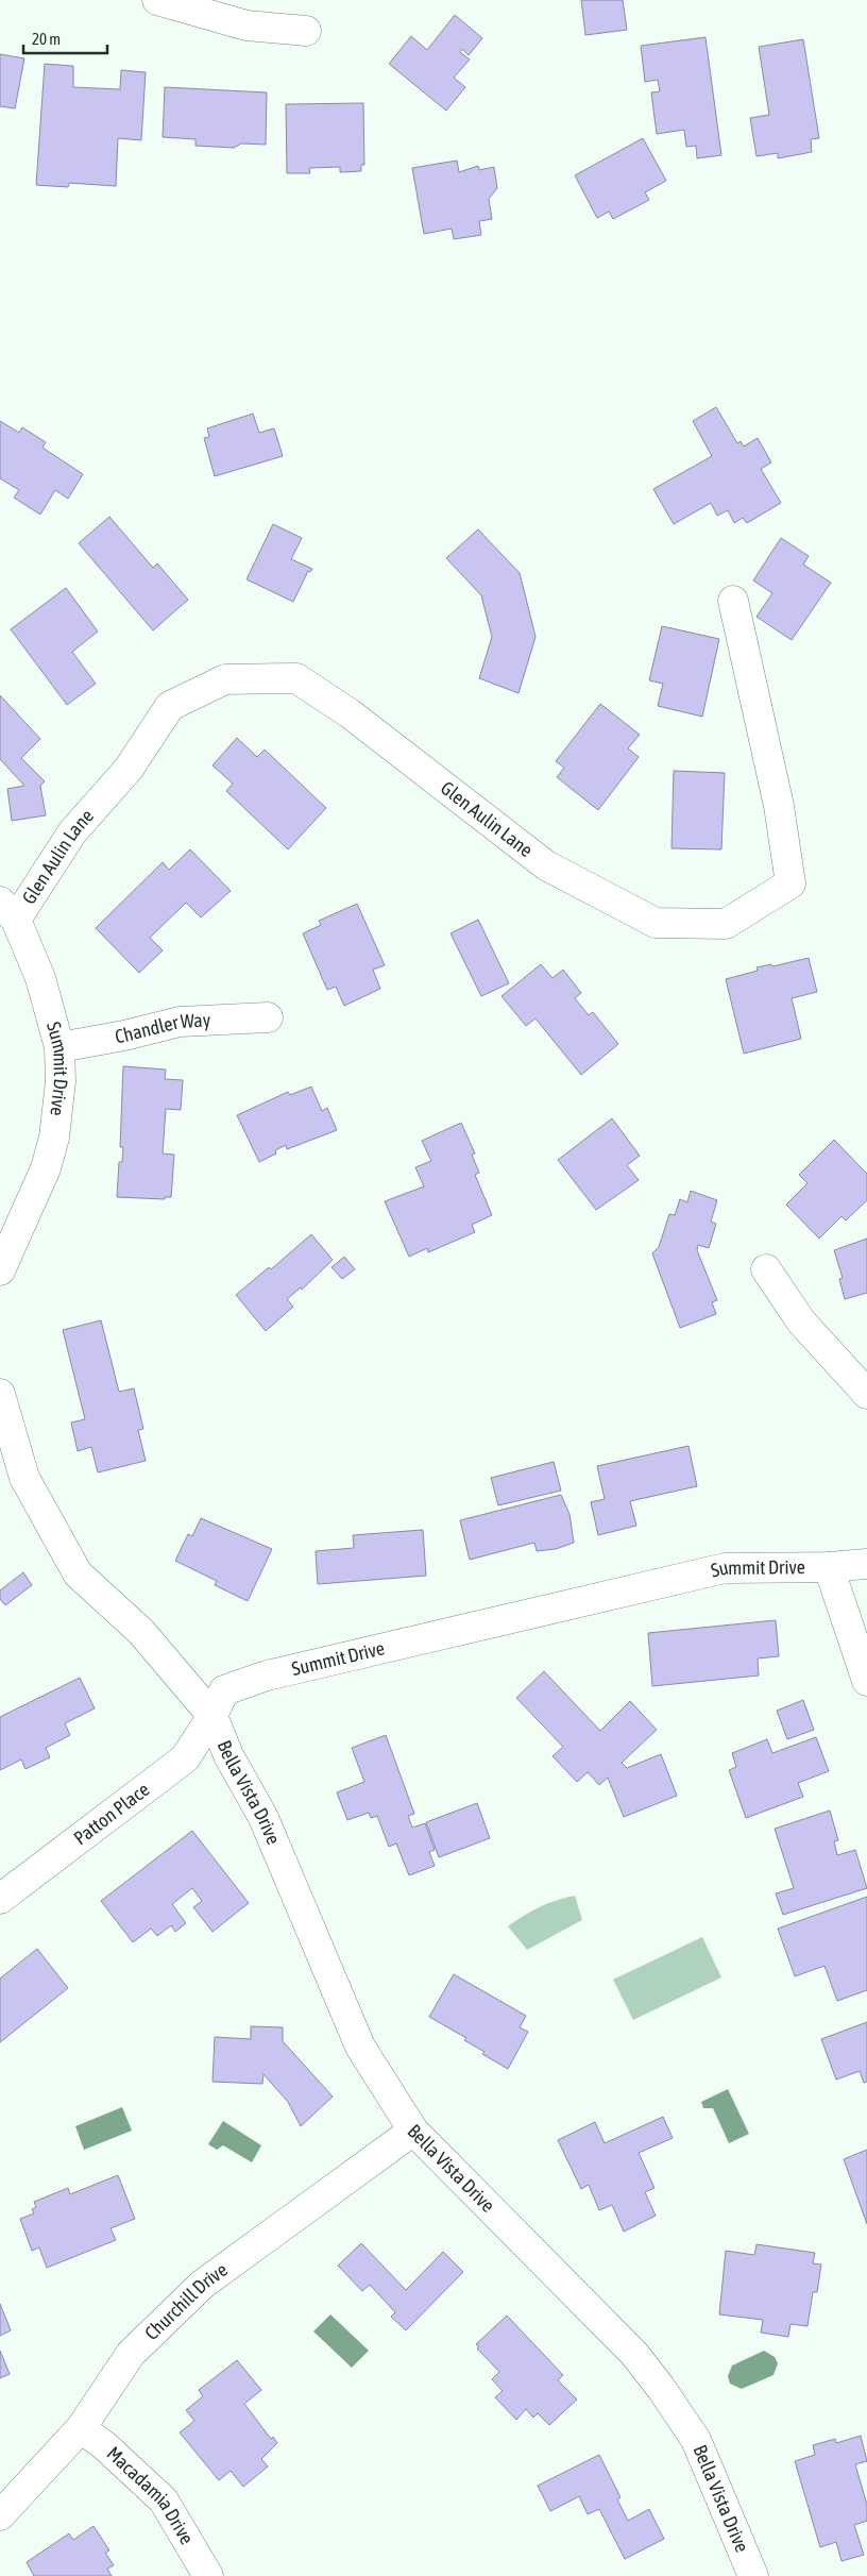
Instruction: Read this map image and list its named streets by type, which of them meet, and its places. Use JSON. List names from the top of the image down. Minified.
{"streets":{"street":["Glen Aulin Lane","Chandler Way","Summit Drive","Bella Vista Drive","Patton Place","Churchill Drive","Macadamia Drive"]},"crossings":[["Glen Aulin Lane","Summit Drive"],["Chandler Way","Summit Drive"],["Summit Drive","Bella Vista Drive"],["Summit Drive","Patton Place"],["Bella Vista Drive","Patton Place"],["Bella Vista Drive","Churchill Drive"],["Churchill Drive","Macadamia Drive"]],"scale_bar":"20 m"}
